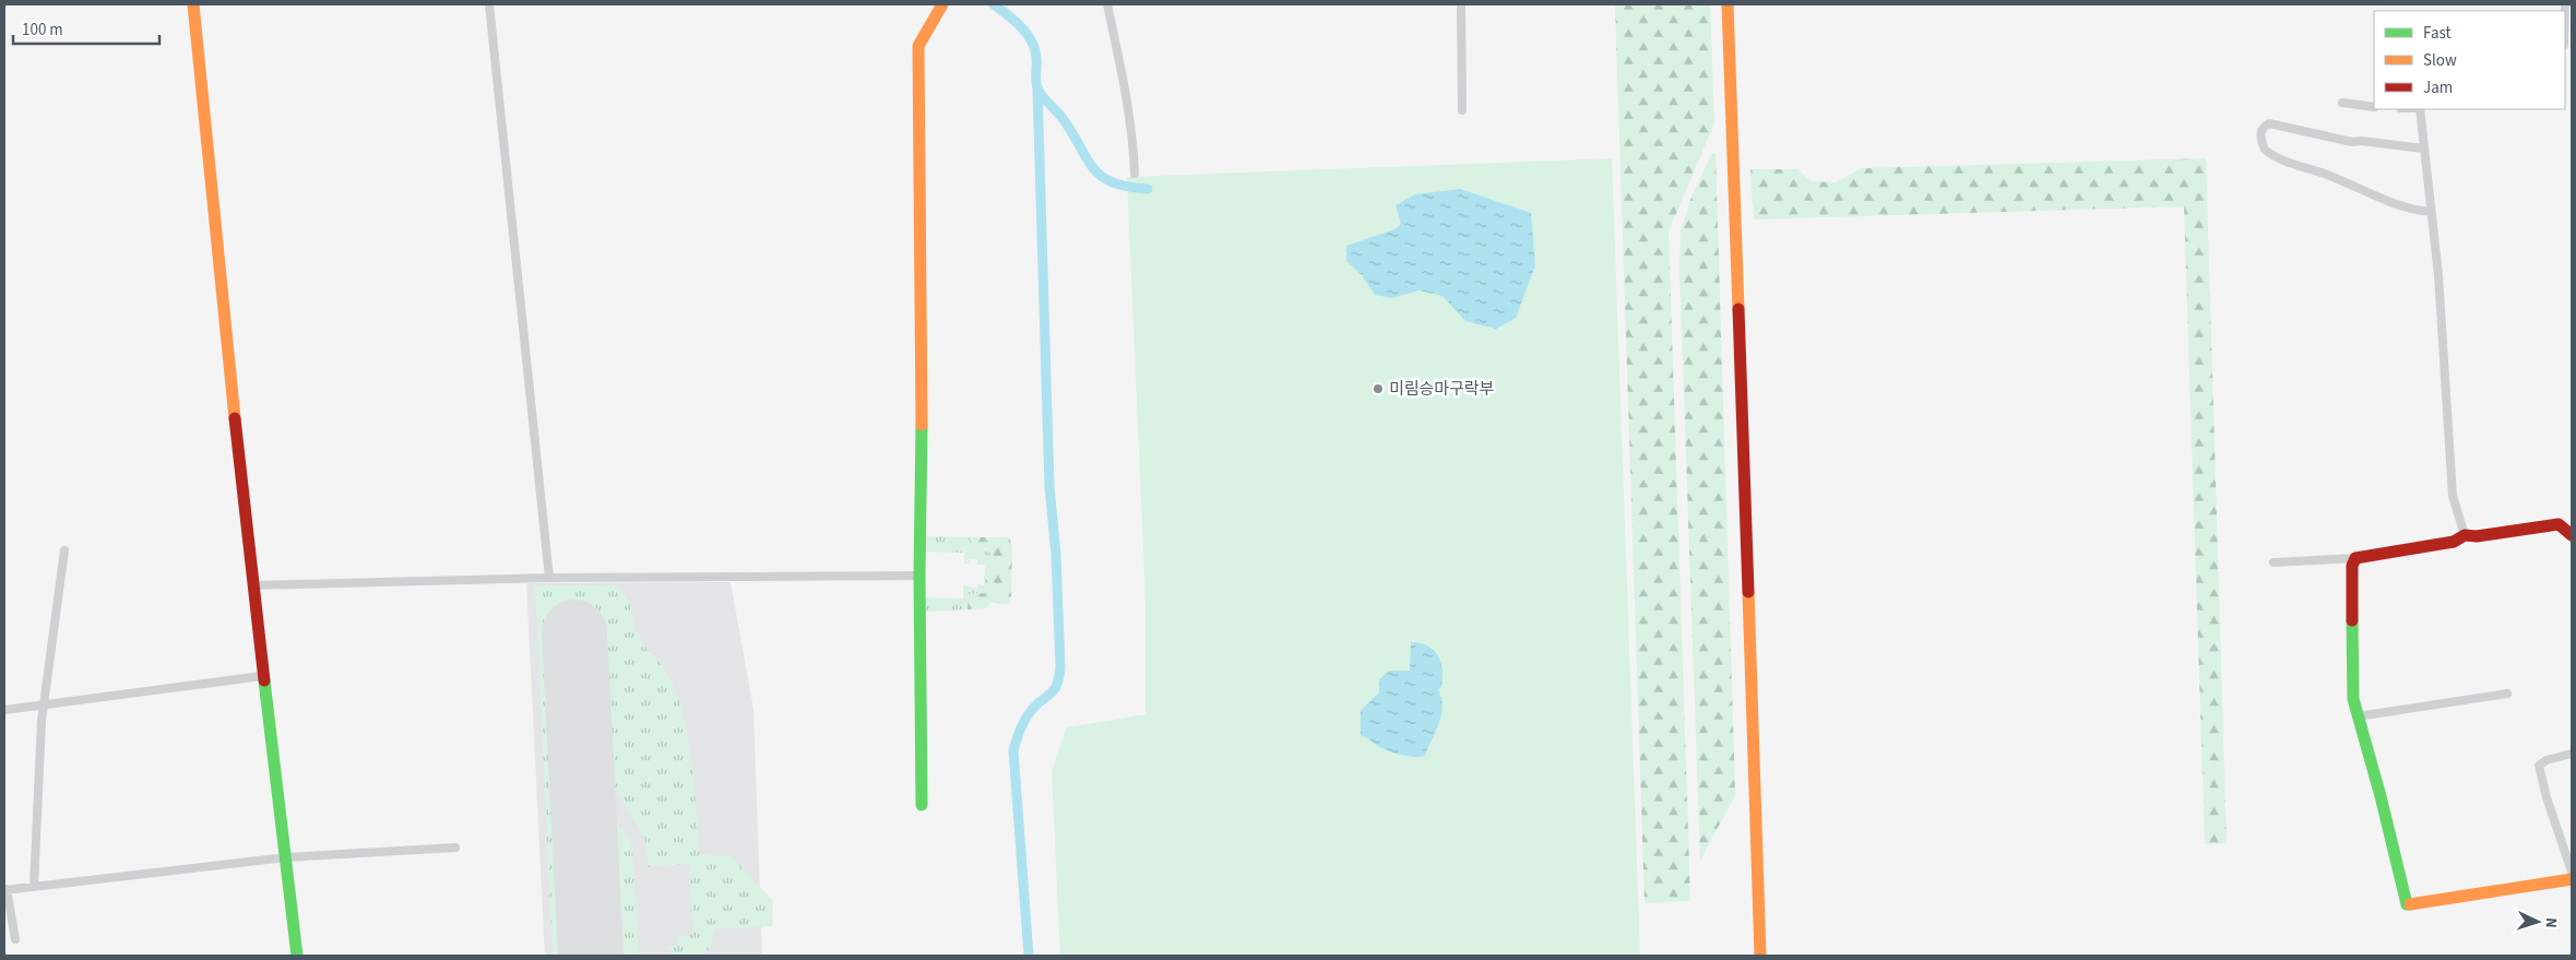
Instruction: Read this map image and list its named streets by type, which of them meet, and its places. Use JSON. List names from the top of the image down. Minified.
{"places":["미림승마구락부"],"legend":["Fast","Slow","Jam"],"scale_bar":"100 m","north":"right"}
